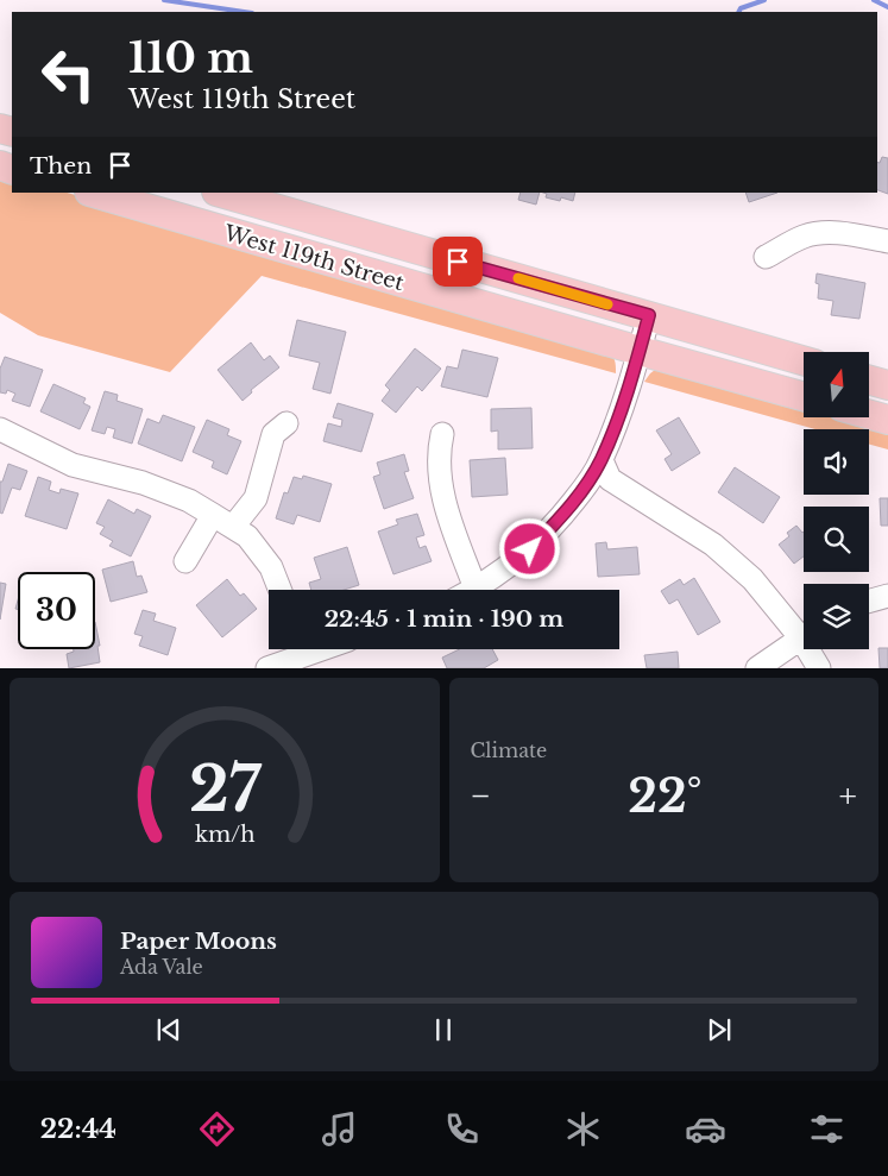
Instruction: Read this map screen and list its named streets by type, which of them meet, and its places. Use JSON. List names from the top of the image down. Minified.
{"streets":{"main road":["West 119th Street"]},"north":"top","page":{"turn":["110 m","West 119th Street"],"then":"Then","limit":"30","trip":"22:45 · 1 min · 190 m","tile":"Climate","heat":["−","22°","+"],"song":["Paper Moons","Ada Vale"],"tabs":"22:44","gauge":["27","km/h"]}}
